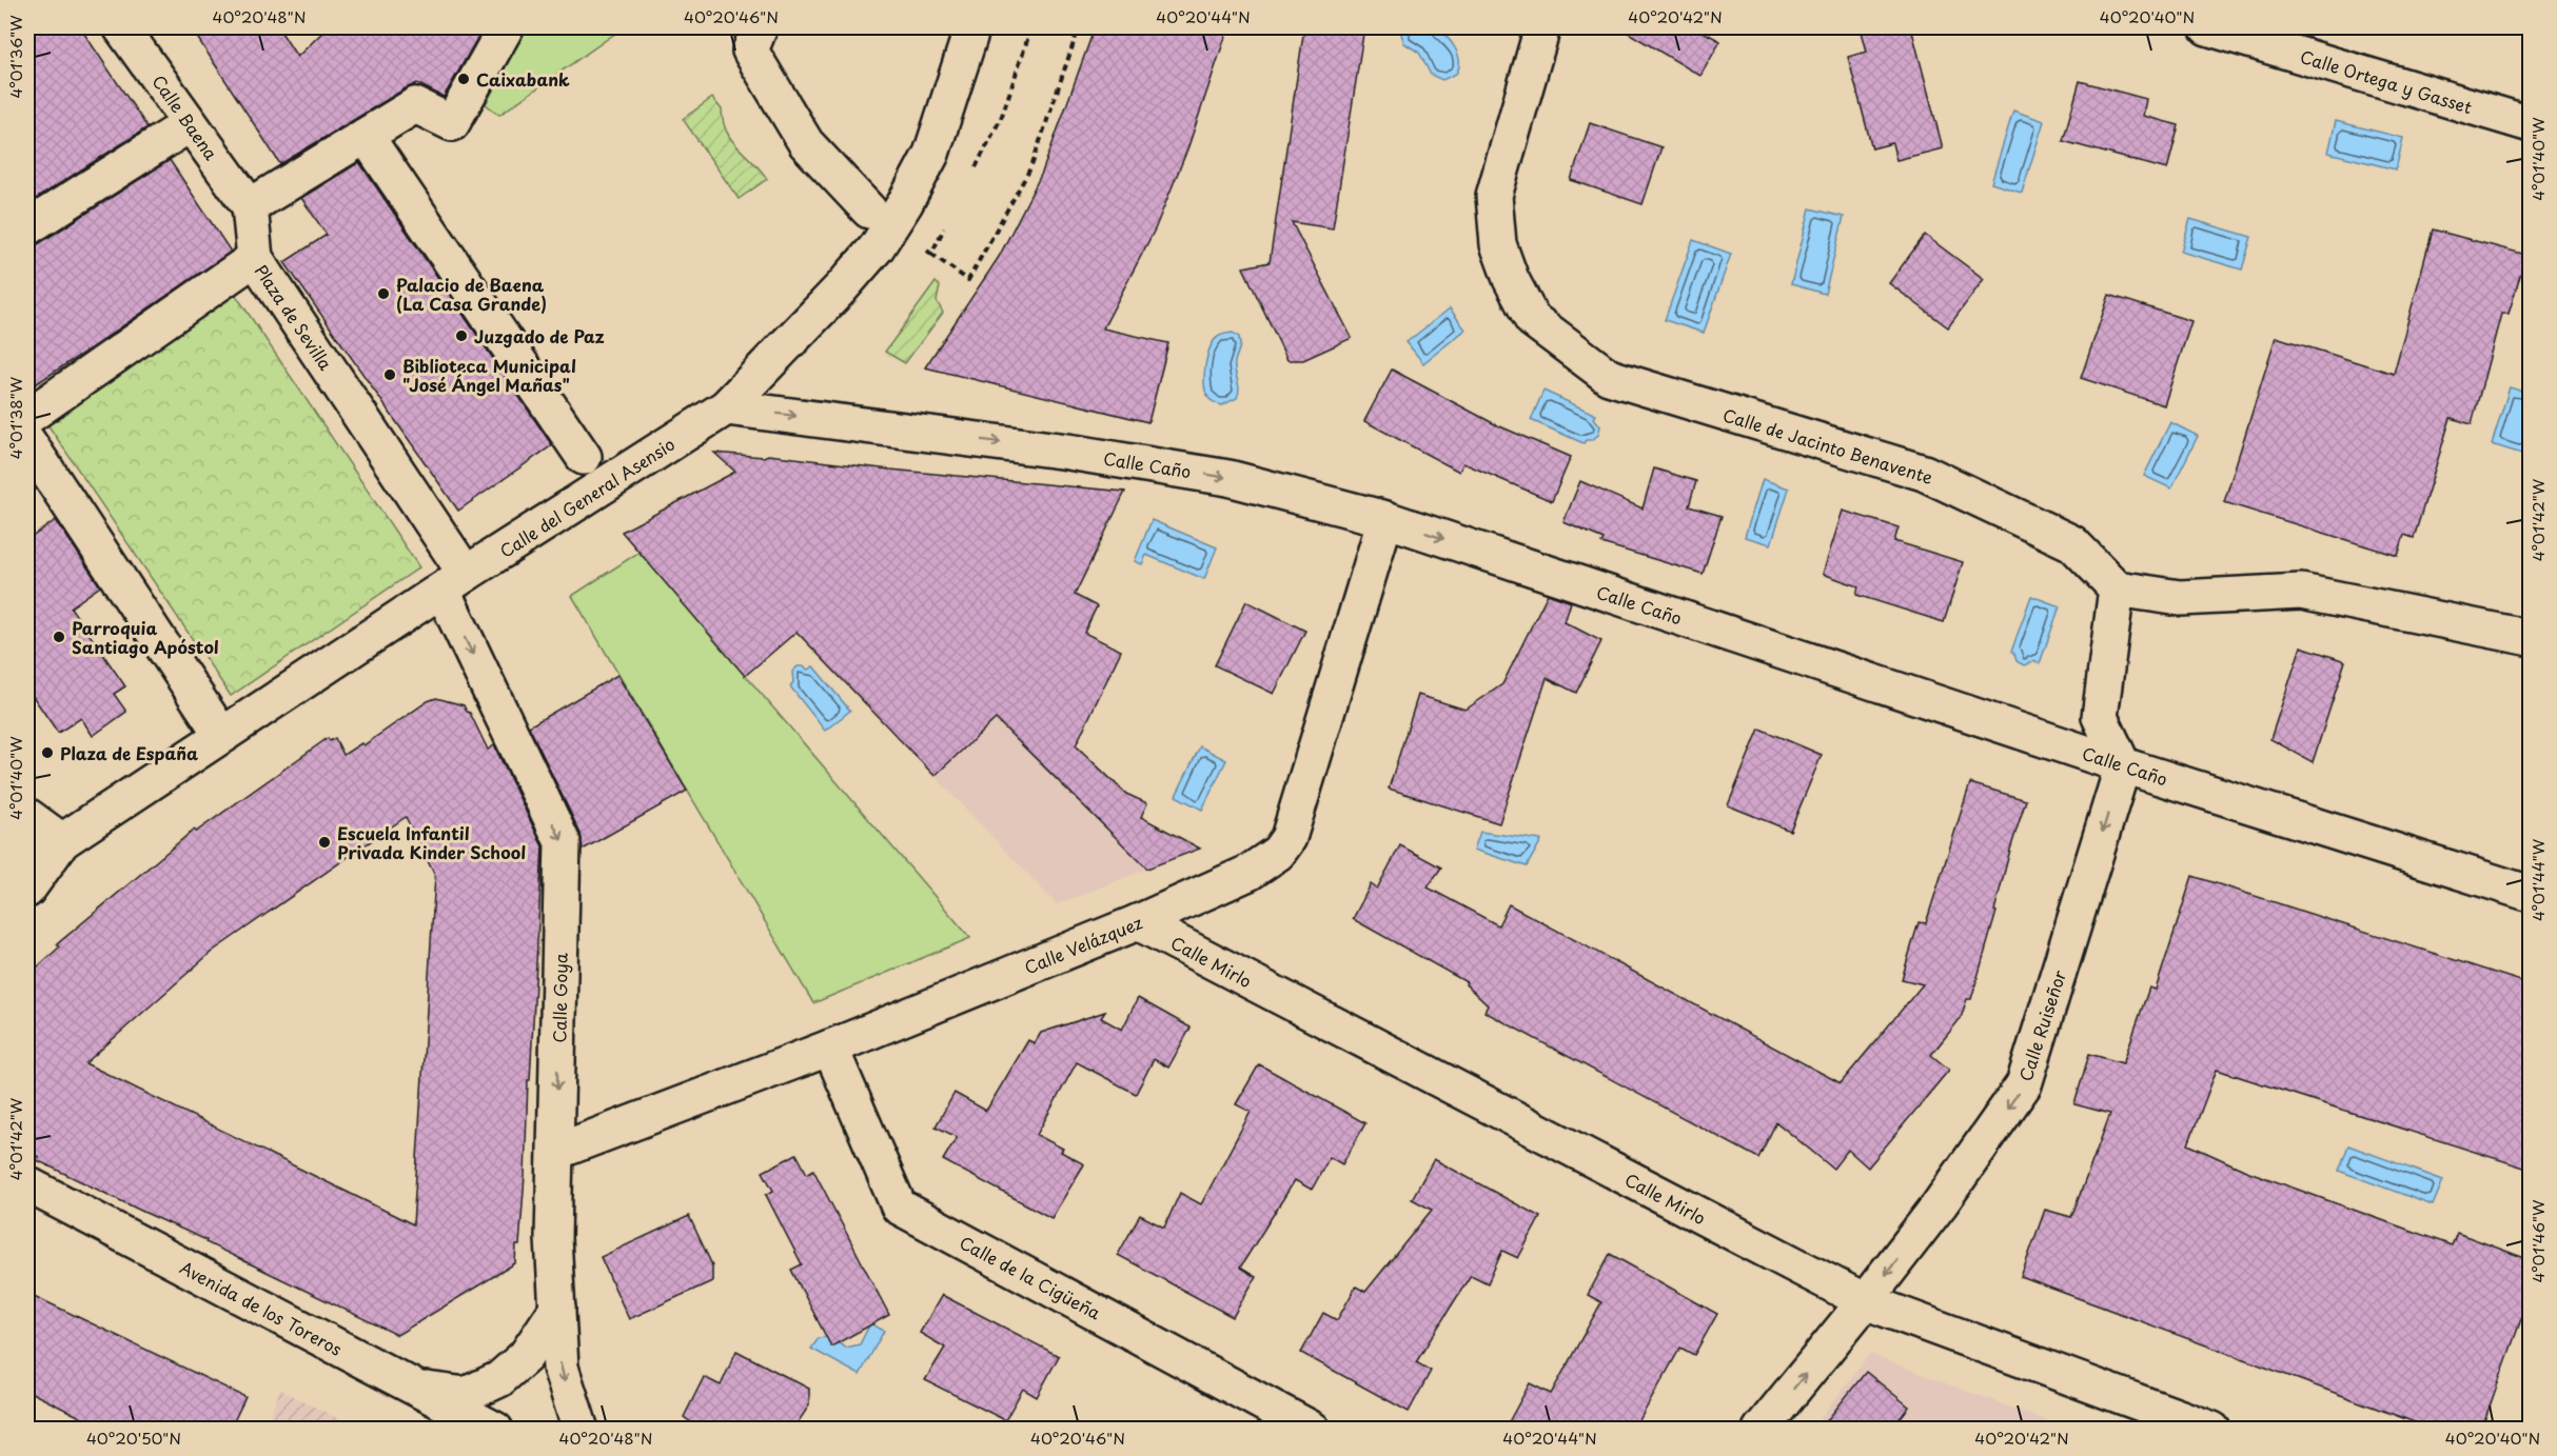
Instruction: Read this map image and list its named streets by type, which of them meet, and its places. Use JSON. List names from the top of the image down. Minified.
{"streets":{"street":["Calle Ortega y Gasset","Calle Baena","Plaza de Sevilla","Calle de Jacinto Benavente","Calle Caño","Calle del General Asensio","Calle Velázquez","Calle Mirlo","Calle Goya","Calle Ruiseñor","Calle de la Cigüeña","Avenida de los Toreros"]},"crossings":[["Plaza de Sevilla","Calle del General Asensio"],["Plaza de Sevilla","Calle Goya"],["Calle Caño","Calle del General Asensio"],["Calle Caño","Calle Velázquez"],["Calle Caño","Calle Ruiseñor"],["Calle del General Asensio","Calle Goya"],["Calle Velázquez","Calle Mirlo"],["Calle Velázquez","Calle Goya"],["Calle Velázquez","Calle de la Cigüeña"],["Calle Mirlo","Calle Ruiseñor"]],"one_way":["Calle Caño","Calle Goya"],"places":["Caixabank","Palacio de Baena (La Casa Grande)","Juzgado de Paz","Biblioteca Municipal \"José Ángel Mañas\"","Parroquia Santiago Apóstol","Plaza de España","Escuela Infantil Privada Kinder School"],"coordinates":["40°20'48\"N","40°20'46\"N","40°20'44\"N","40°20'42\"N","40°20'40\"N","4°01'36\"W","4°01'40\"W","4°01'38\"W","4°01'42\"W","4°01'44\"W","4°01'46\"W","40°20'50\"N"]}
